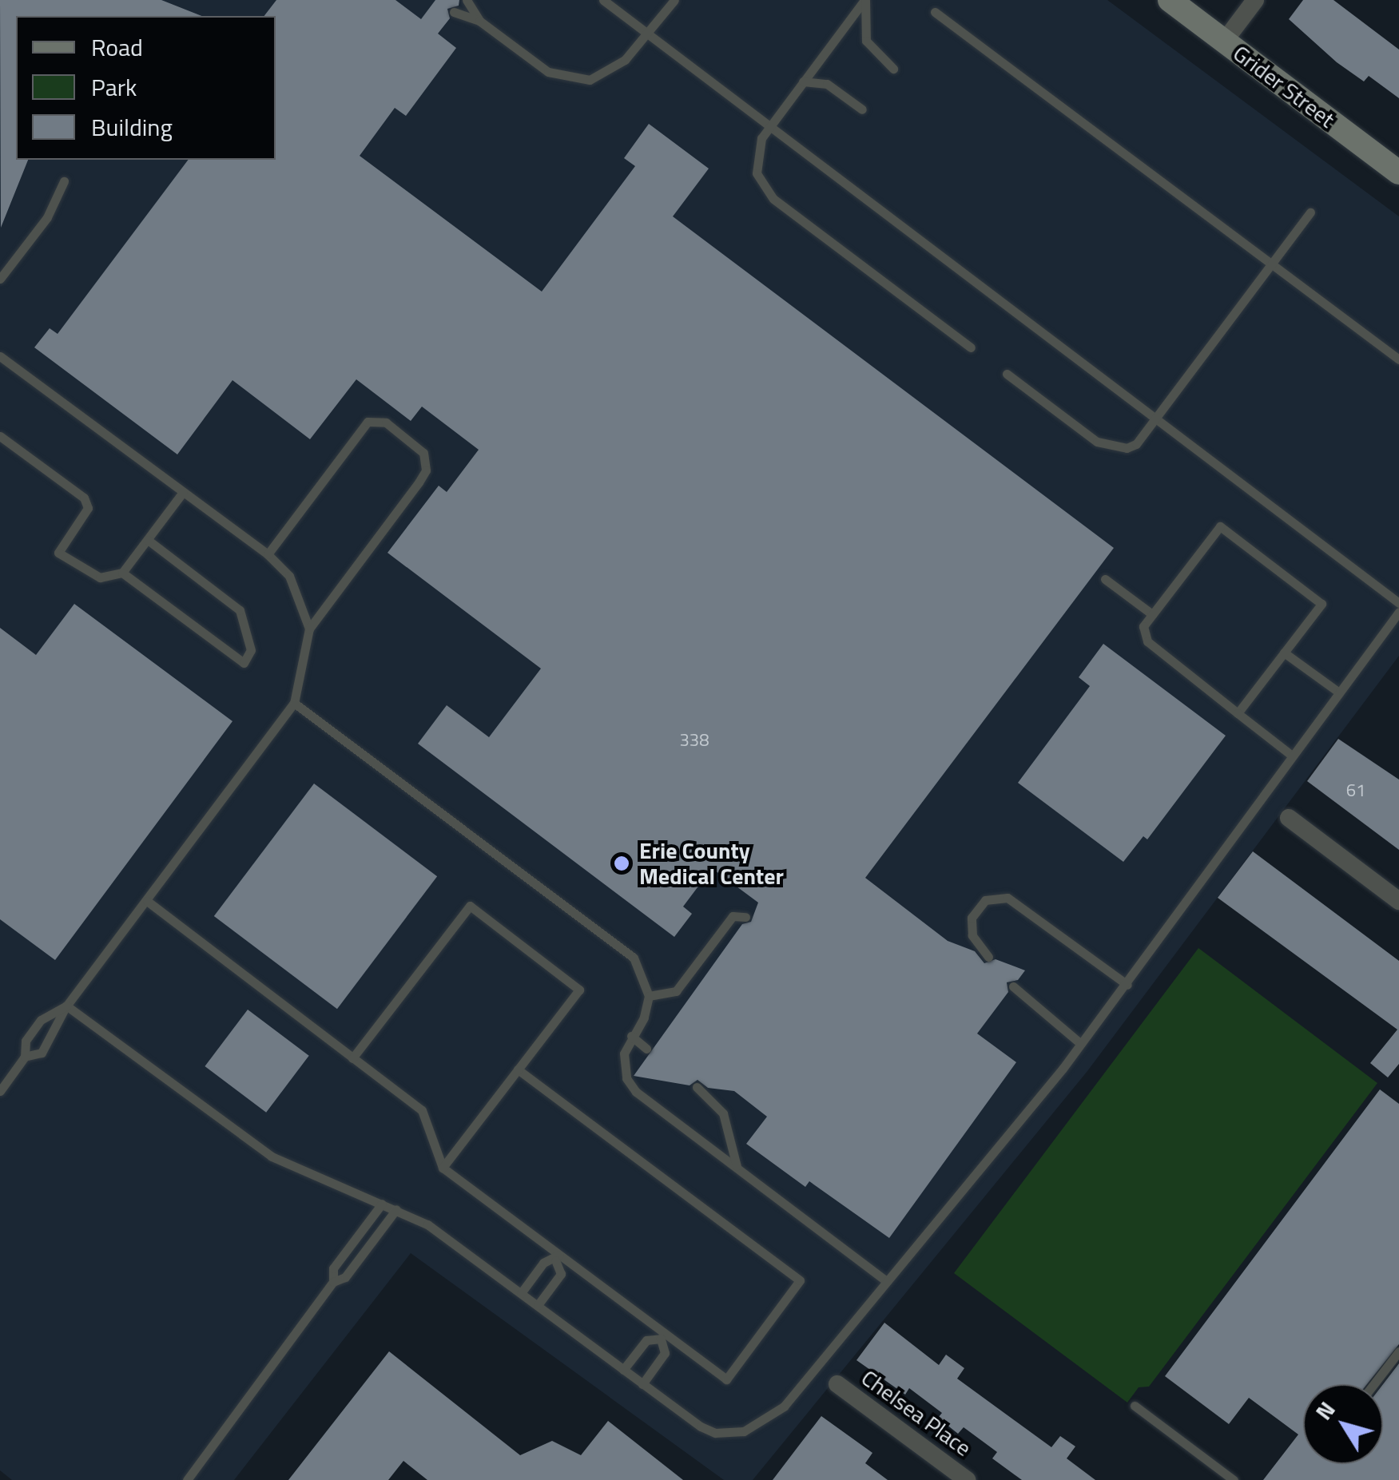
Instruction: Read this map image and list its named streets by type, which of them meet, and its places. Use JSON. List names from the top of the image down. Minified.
{"streets":{"street":["Grider Street","Chelsea Place"]},"places":["Erie County Medical Center"],"house_numbers":["338","61"],"legend":["Road","Park","Building"],"north":"top left"}
